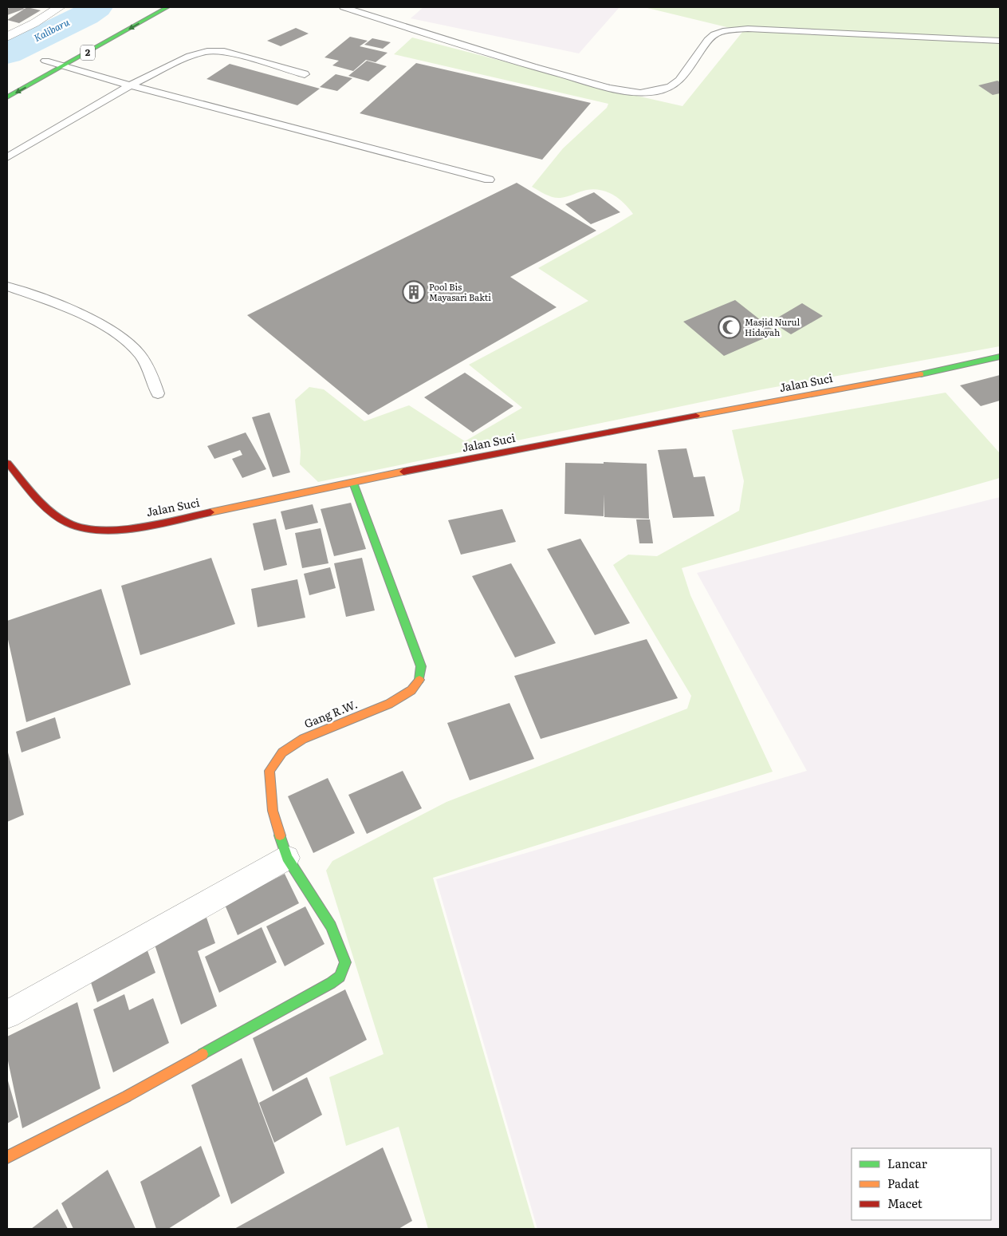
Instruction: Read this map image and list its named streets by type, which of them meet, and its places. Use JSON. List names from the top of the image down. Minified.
{"streets":{"main road":["2","Jalan Suci","Gang R.W."]},"crossings":[["Jalan Suci","Gang R.W."]],"water":["Kalibaru"],"places":{"building":["Pool Bis Mayasari Bakti"],"mosque":["Masjid Nurul Hidayah"]},"legend":["Lancar","Padat","Macet"]}
